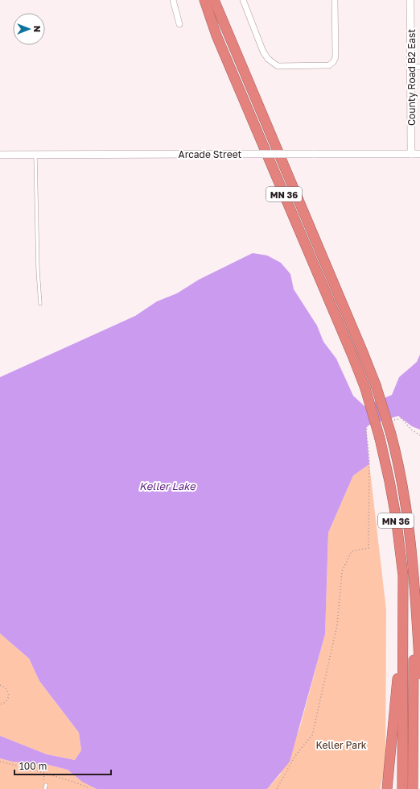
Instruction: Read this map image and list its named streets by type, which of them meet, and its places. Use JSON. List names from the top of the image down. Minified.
{"streets":{"highway":["MN 36"],"street":["County Road B2 East","Arcade Street"]},"crossings":[["County Road B2 East","Arcade Street"]],"water":["Keller Lake"],"parks":["Keller Park"],"scale_bar":"100 m","north":"right"}
